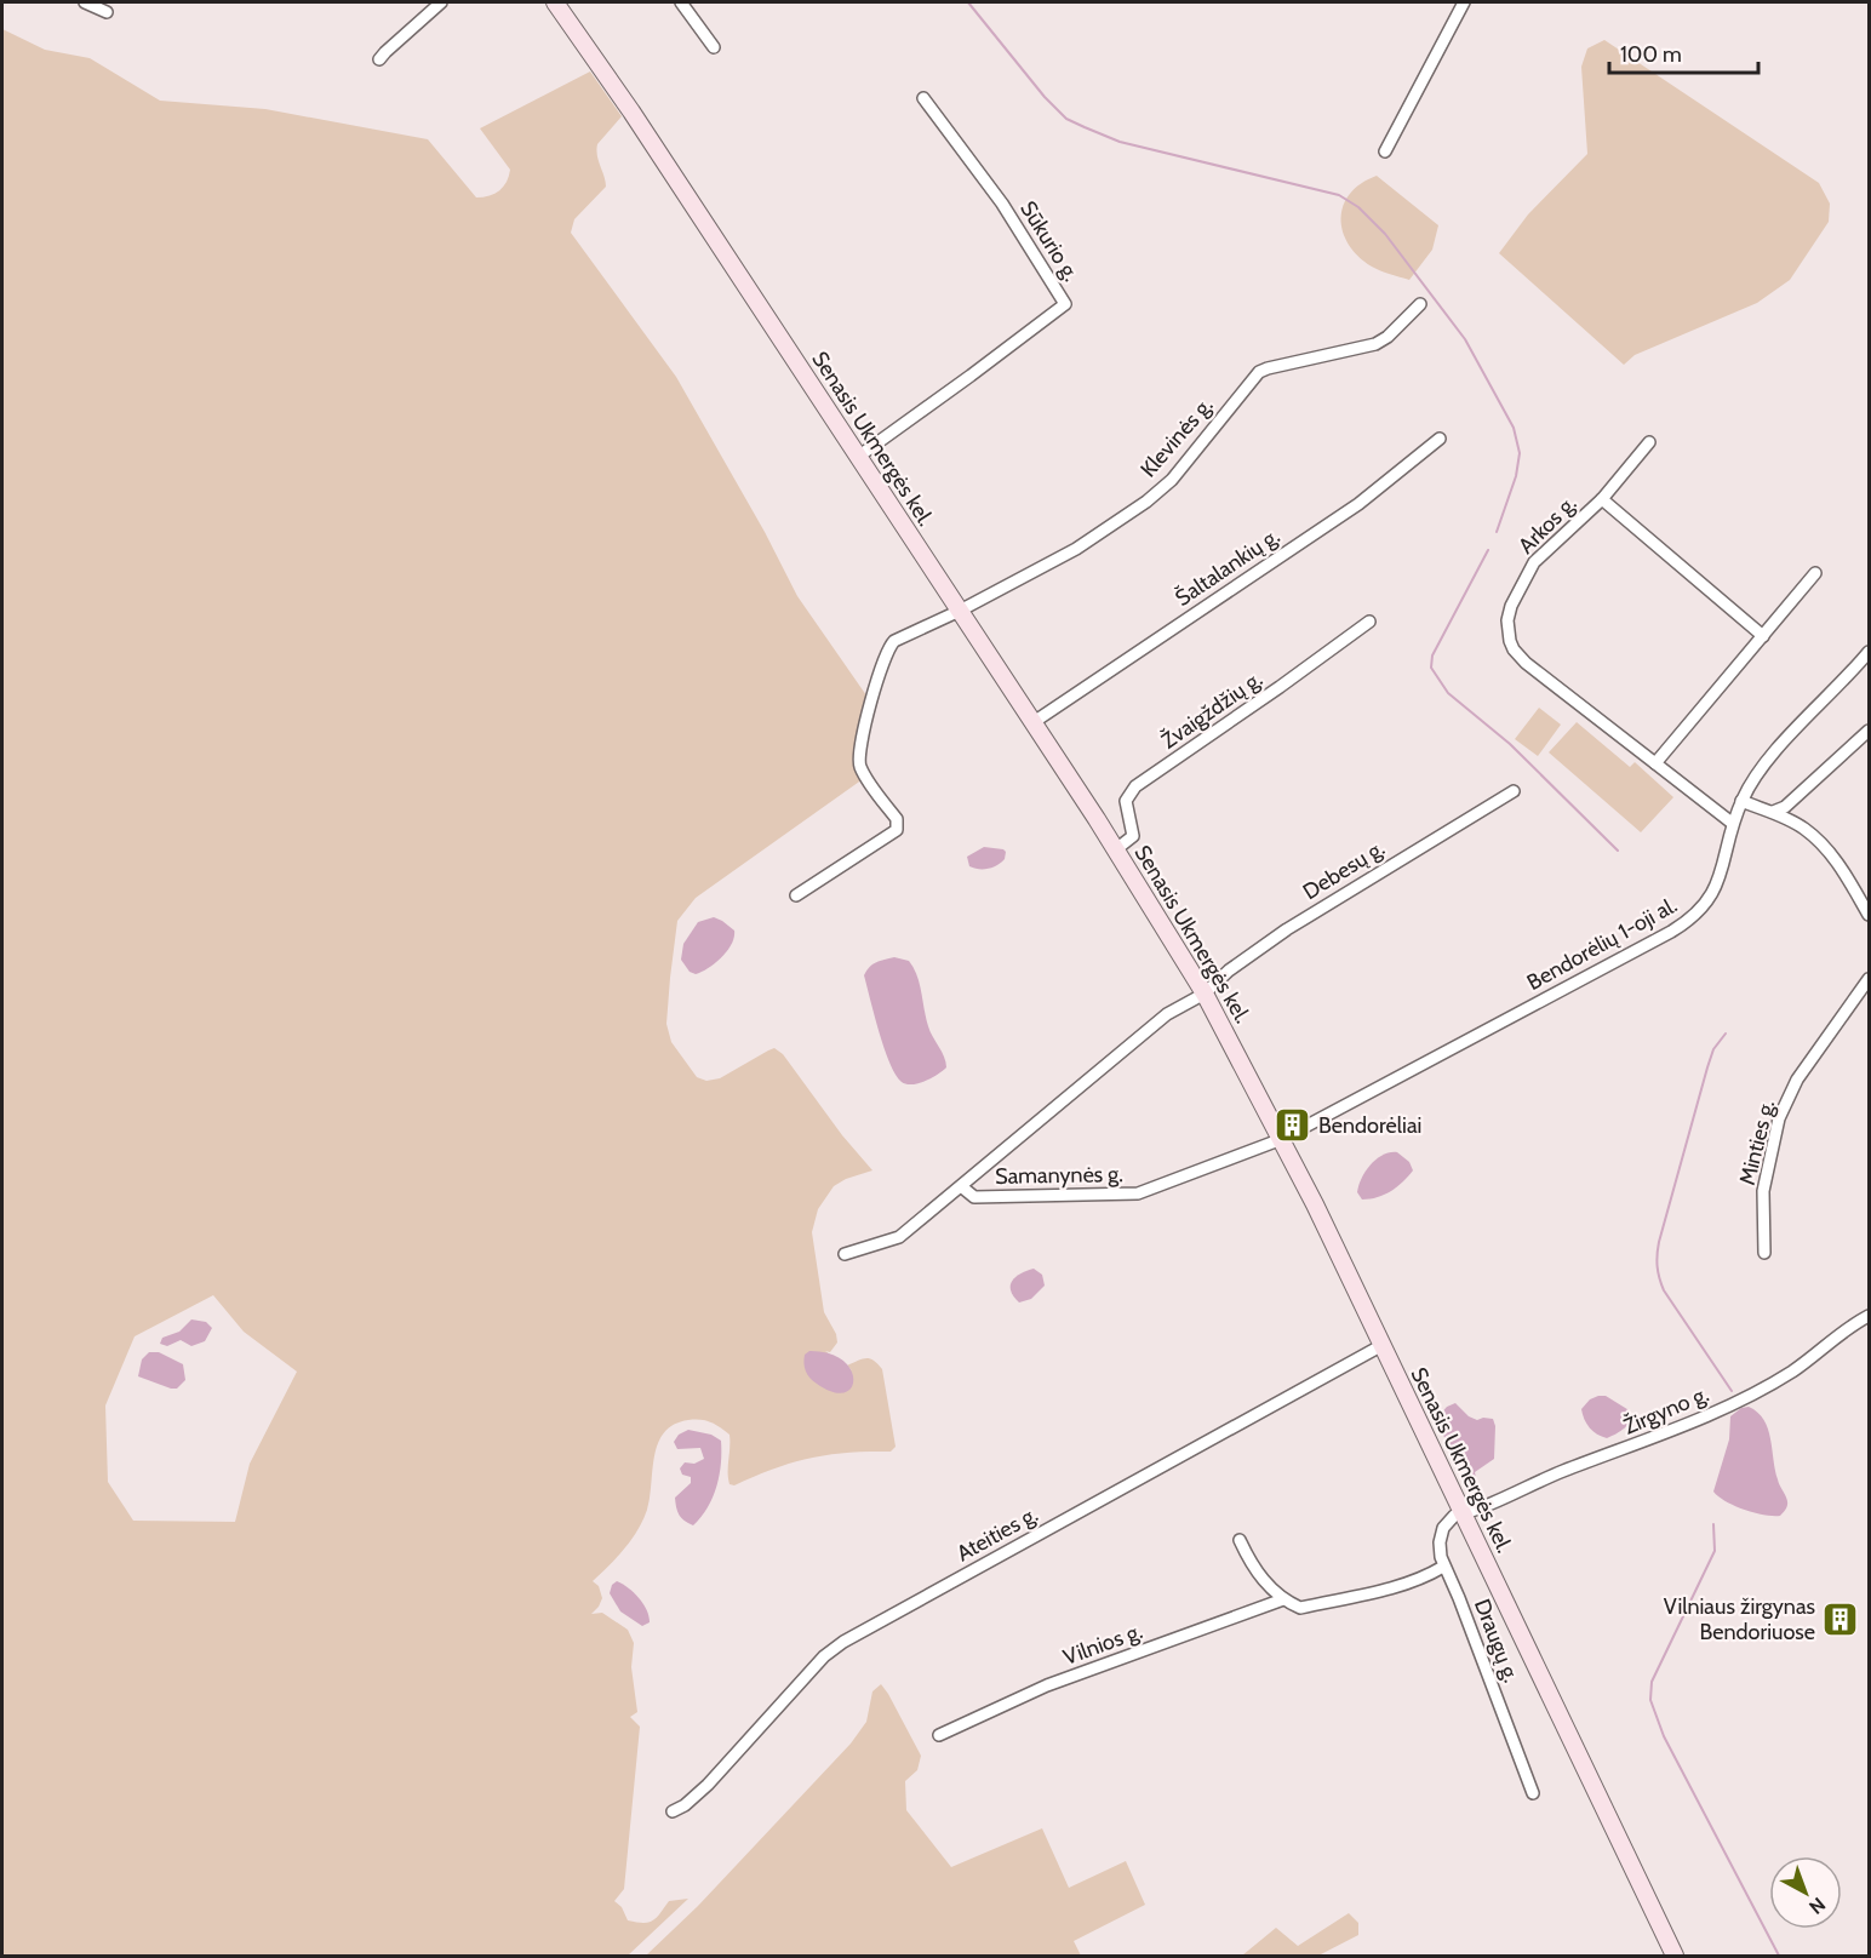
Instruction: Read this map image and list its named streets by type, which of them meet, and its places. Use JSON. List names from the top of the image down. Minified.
{"streets":{"main road":["Senasis Ukmergės kel."],"street":["Sūkurio g.","Klevinės g.","Arkos g.","Šaltalankių g.","Žvaigždžių g.","Debesų g.","Bendorėlių 1-oji al.","Minties g.","Samanynės g.","Žirgyno g.","Ateities g.","Draugų g.","Vilnios g."]},"crossings":[["Sūkurio g.","Senasis Ukmergės kel."],["Klevinės g.","Senasis Ukmergės kel."],["Senasis Ukmergės kel.","Šaltalankių g."],["Senasis Ukmergės kel.","Žvaigždžių g."],["Senasis Ukmergės kel.","Debesų g."],["Senasis Ukmergės kel.","Bendorėlių 1-oji al."],["Senasis Ukmergės kel.","Samanynės g."],["Senasis Ukmergės kel.","Žirgyno g."],["Senasis Ukmergės kel.","Ateities g."],["Senasis Ukmergės kel.","Draugų g."],["Arkos g.","Bendorėlių 1-oji al."],["Debesų g.","Samanynės g."],["Bendorėlių 1-oji al.","Samanynės g."],["Žirgyno g.","Draugų g."],["Draugų g.","Vilnios g."]],"places":{"building":["Bendorėliai","Vilniaus žirgynas Bendoriuose"]},"scale_bar":"100 m","north":"bottom right"}
